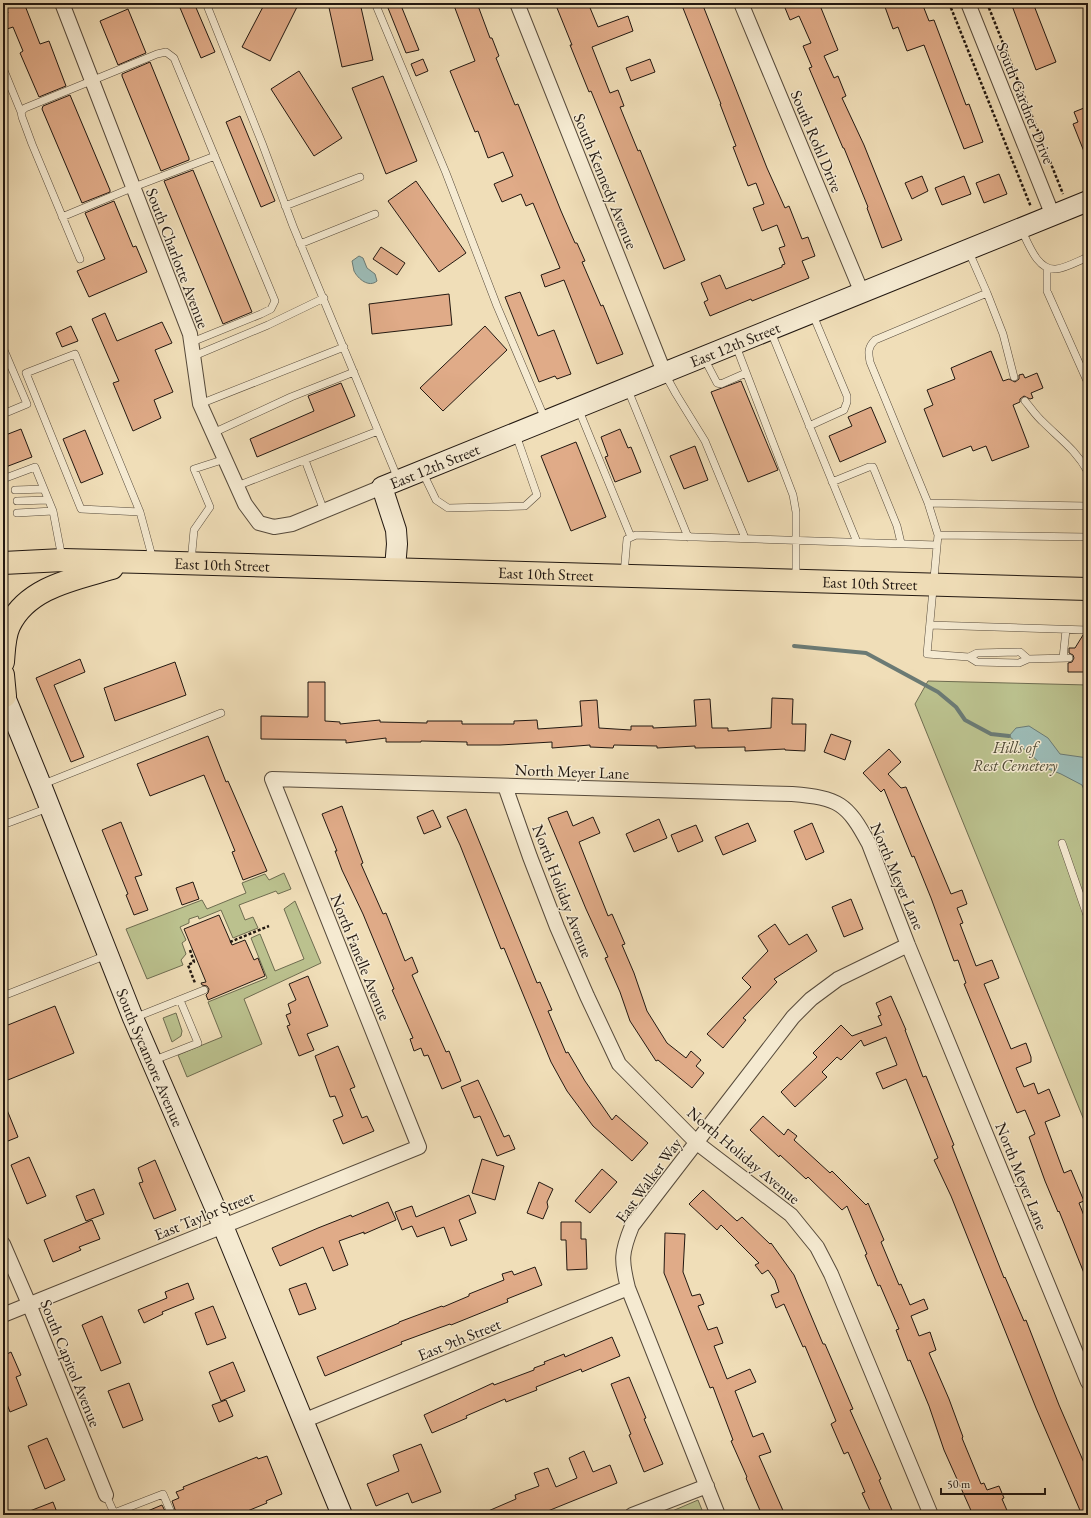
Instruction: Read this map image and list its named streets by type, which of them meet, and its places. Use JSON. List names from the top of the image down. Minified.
{"streets":{"main road":["East 12th Street","East 10th Street","South Sycamore Avenue"],"street":["South Gardner Drive","South Rohl Drive","South Kennedy Avenue","South Charlotte Avenue","North Meyer Lane","North Holiday Avenue","North Fanelle Avenue","East Walker Way","East Taylor Street","East 9th Street","South Capitol Avenue"]},"crossings":[["South Gardner Drive","East 12th Street"],["South Rohl Drive","East 12th Street"],["South Kennedy Avenue","East 12th Street"],["South Charlotte Avenue","East 12th Street"],["East 12th Street","East 10th Street"],["North Meyer Lane","North Holiday Avenue"],["North Meyer Lane","North Fanelle Avenue"],["North Meyer Lane","East Walker Way"],["North Holiday Avenue","East Walker Way"],["North Fanelle Avenue","East Taylor Street"],["South Sycamore Avenue","East Taylor Street"],["South Sycamore Avenue","East 9th Street"],["East Walker Way","East 9th Street"],["East Taylor Street","South Capitol Avenue"]],"parks":["Hills of Rest Cemetery"],"scale_bar":"50 m"}
